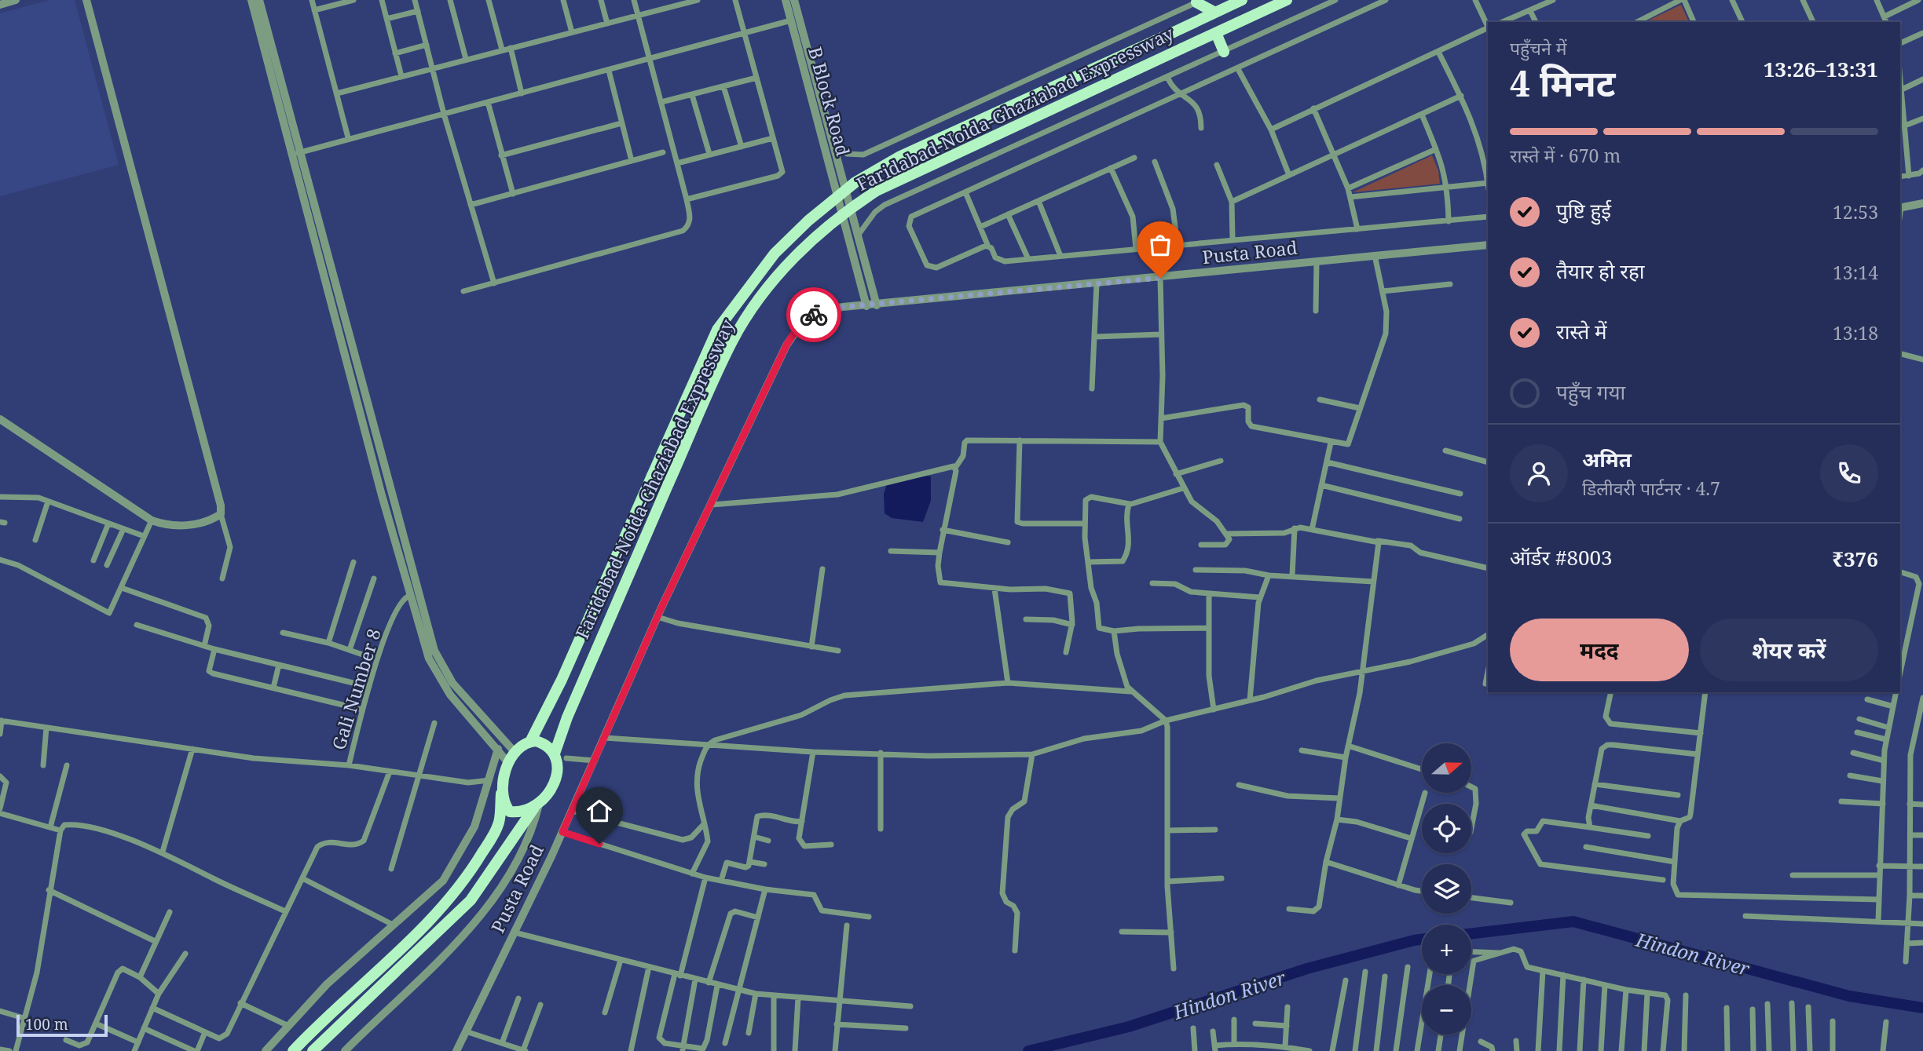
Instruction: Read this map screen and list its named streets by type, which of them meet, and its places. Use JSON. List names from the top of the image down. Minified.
{"streets":{"main road":["Faridabad-Noida-Ghaziabad Expressway"],"street":["B Block Road","Pusta Road","Gali Number 8"]},"crossings":[["B Block Road","Pusta Road"]],"water":["Hindon River"],"scale_bar":"100 m","north":"right","page":{"heading":["4 मिनट","पहुँचने में","13:26–13:31"],"panel":["अमित","डिलीवरी पार्टनर · 4.7","ऑर्डर #8003","₹376"],"bar":"रास्ते में · 670 m","list":[["पुष्टि हुई","12:53"],["तैयार हो रहा","13:14"],["रास्ते में","13:18"],"पहुँच गया"],"buttons":["मदद","शेयर करें"],"map_buttons":["+","−"],"scale":"100 m"}}
